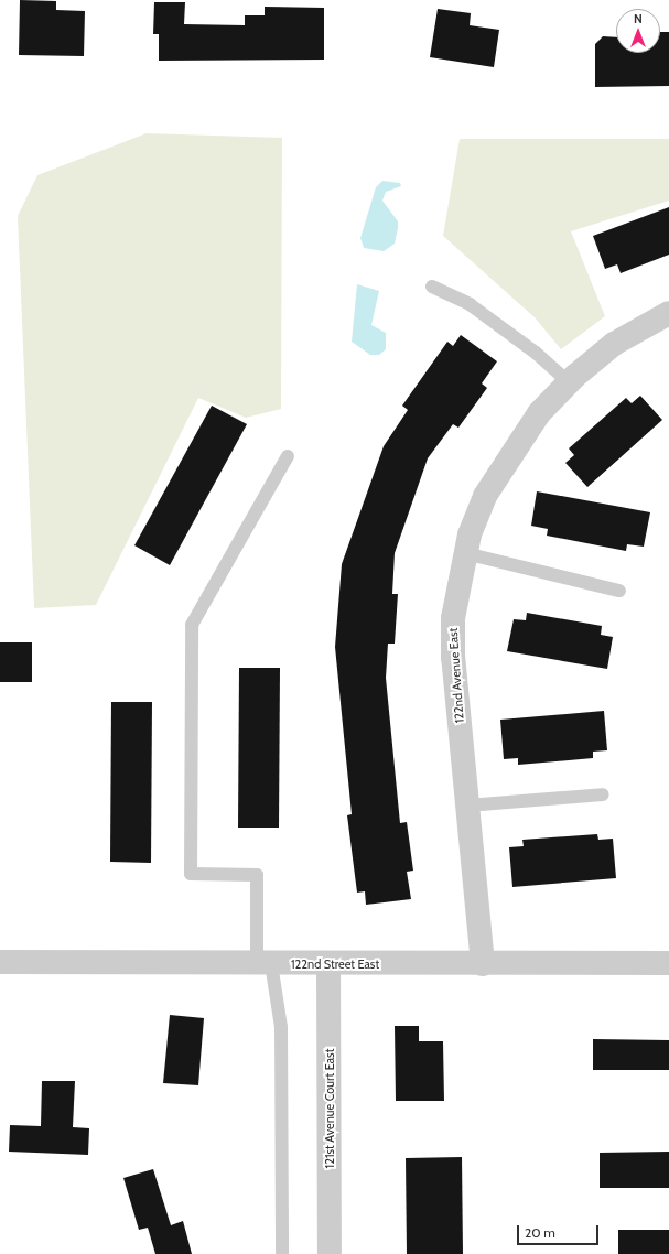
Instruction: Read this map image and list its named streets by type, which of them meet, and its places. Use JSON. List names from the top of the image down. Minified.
{"streets":{"street":["122nd Avenue East","122nd Street East","121st Avenue Court East"]},"crossings":[["122nd Avenue East","122nd Street East"],["122nd Street East","121st Avenue Court East"]],"scale_bar":"20 m","north":"top"}
